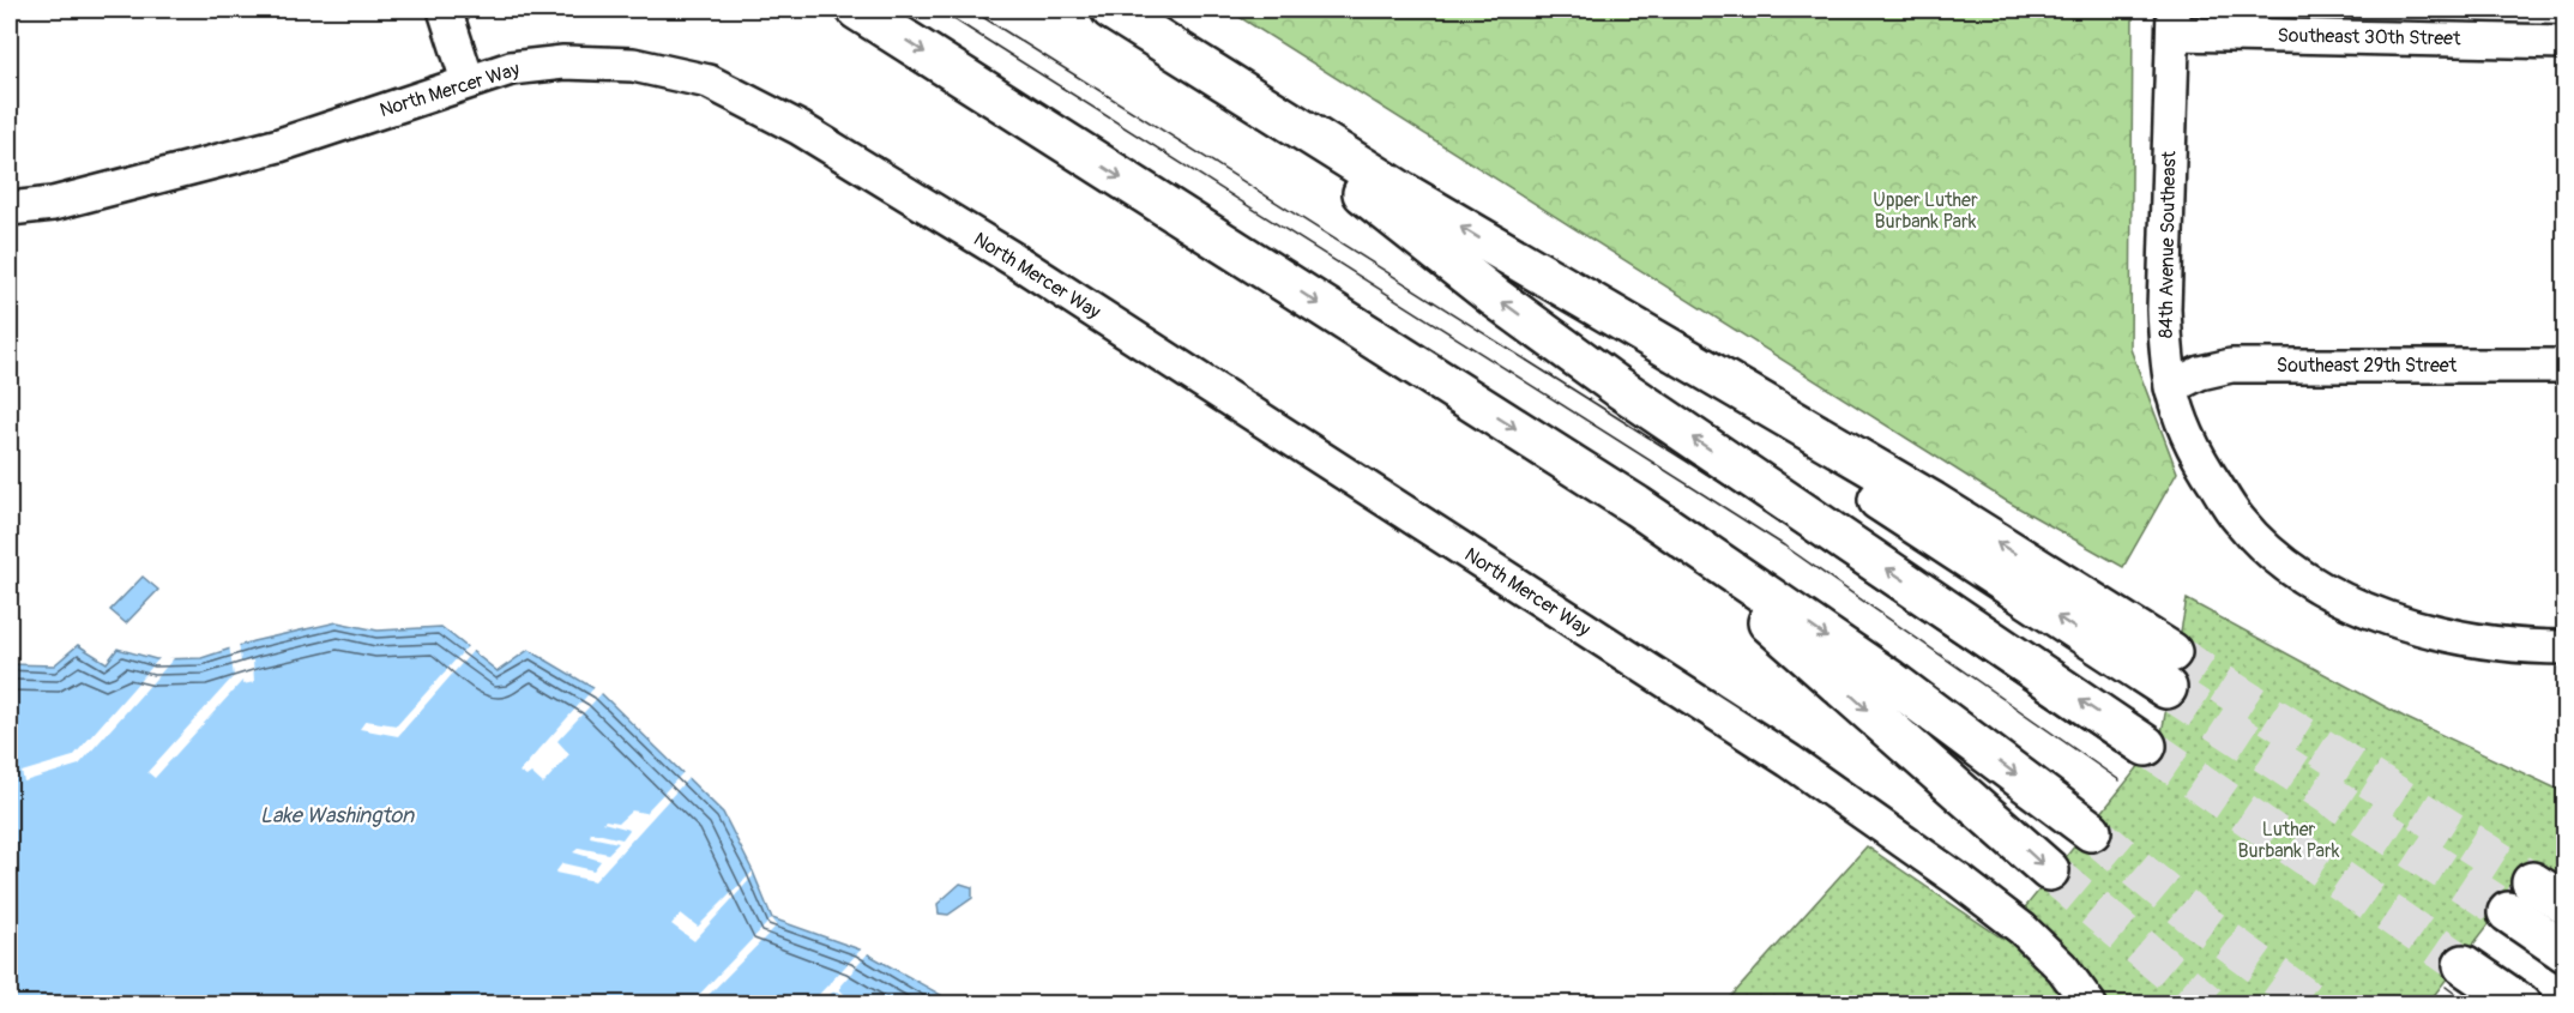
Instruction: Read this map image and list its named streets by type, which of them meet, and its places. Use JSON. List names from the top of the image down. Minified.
{"streets":{"street":["Southeast 30th Street","North Mercer Way","84th Avenue Southeast","Southeast 29th Street"]},"crossings":[["Southeast 30th Street","84th Avenue Southeast"],["84th Avenue Southeast","Southeast 29th Street"]],"water":["Lake Washington"],"parks":["Upper Luther Burbank Park","Luther Burbank Park"]}
